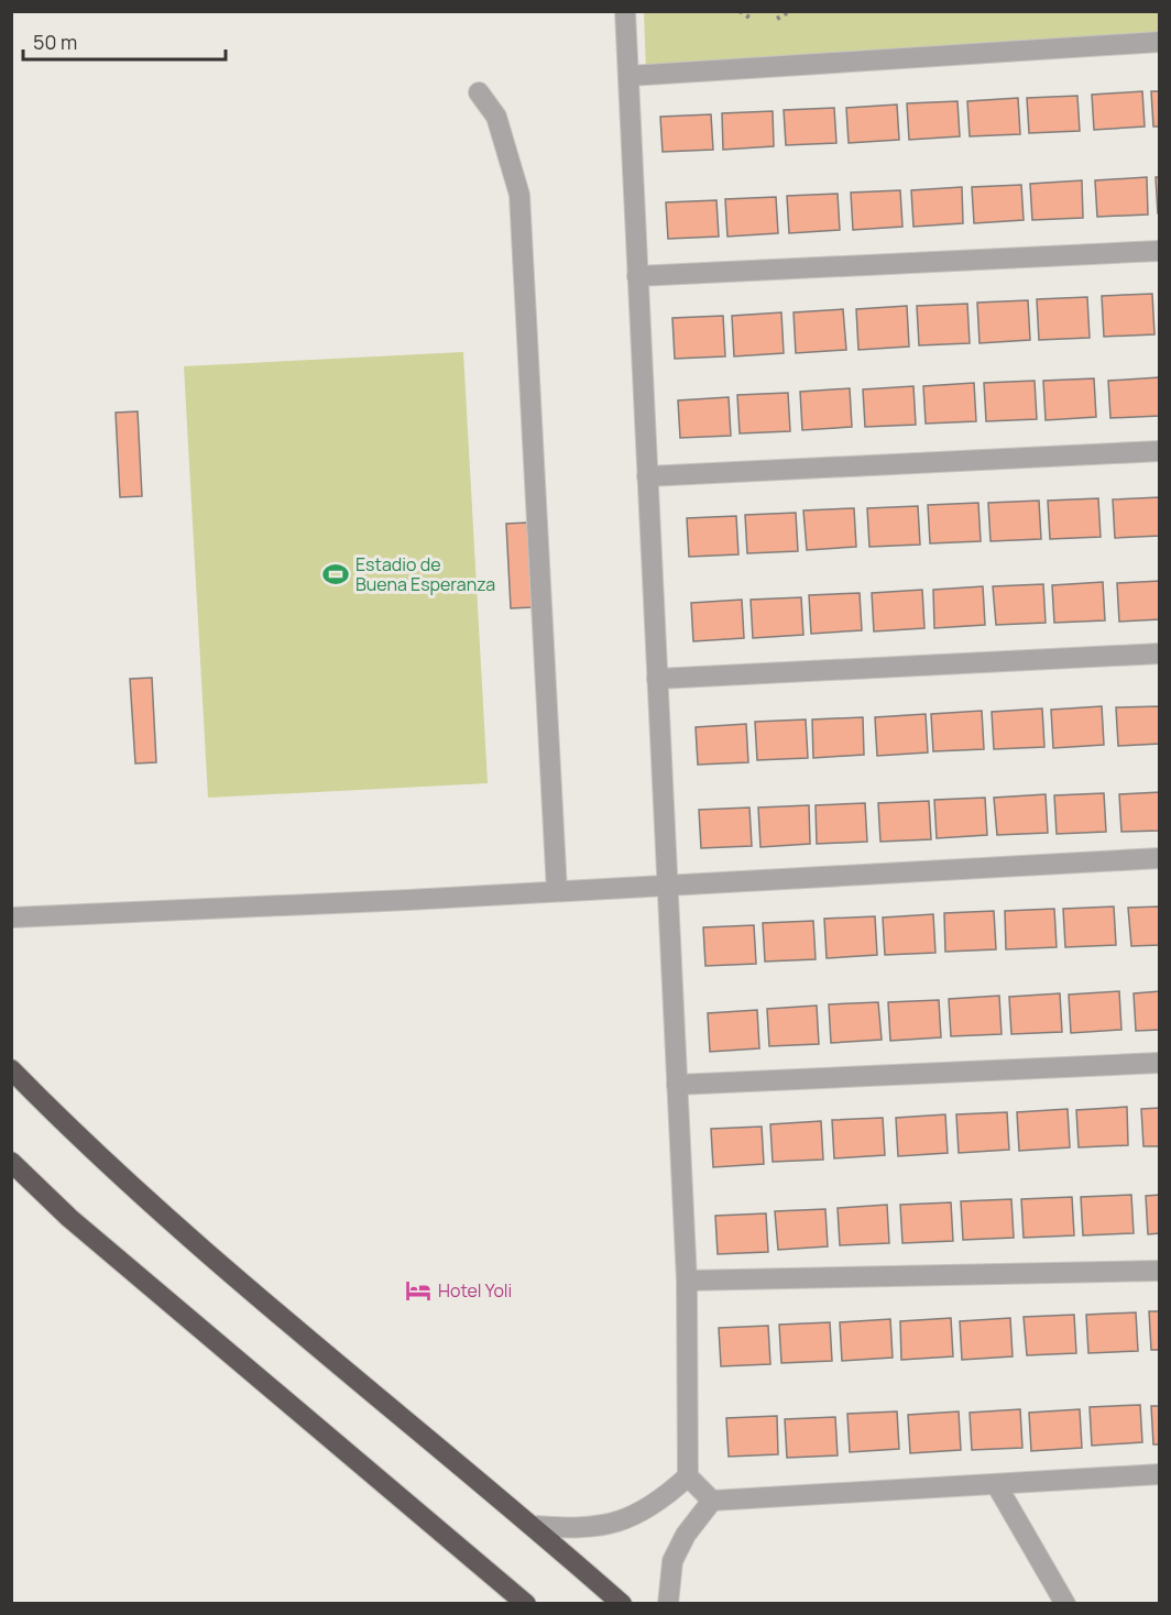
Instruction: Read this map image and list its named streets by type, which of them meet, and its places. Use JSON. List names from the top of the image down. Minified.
{"places":{"sports":["Estadio de Buena Esperanza"],"hotel":["Hotel Yoli"]},"scale_bar":"50 m"}
